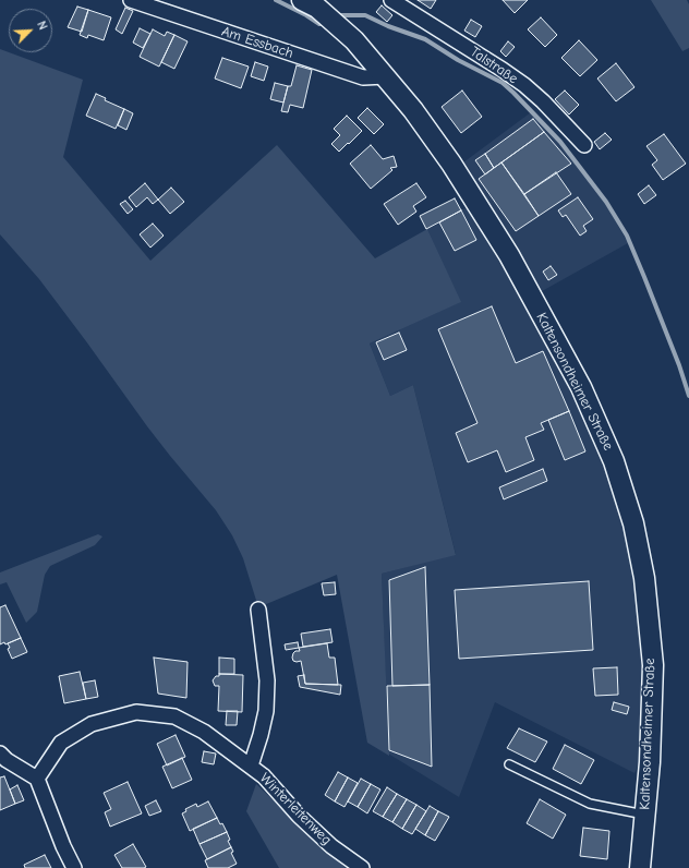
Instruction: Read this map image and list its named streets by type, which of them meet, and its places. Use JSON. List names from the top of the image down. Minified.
{"streets":{"main road":["Kaltensondheimer Straße"],"street":["Am Essbach","Talstraße","Winterleitenweg"]},"crossings":[["Am Essbach","Kaltensondheimer Straße"]],"north":"top right"}
